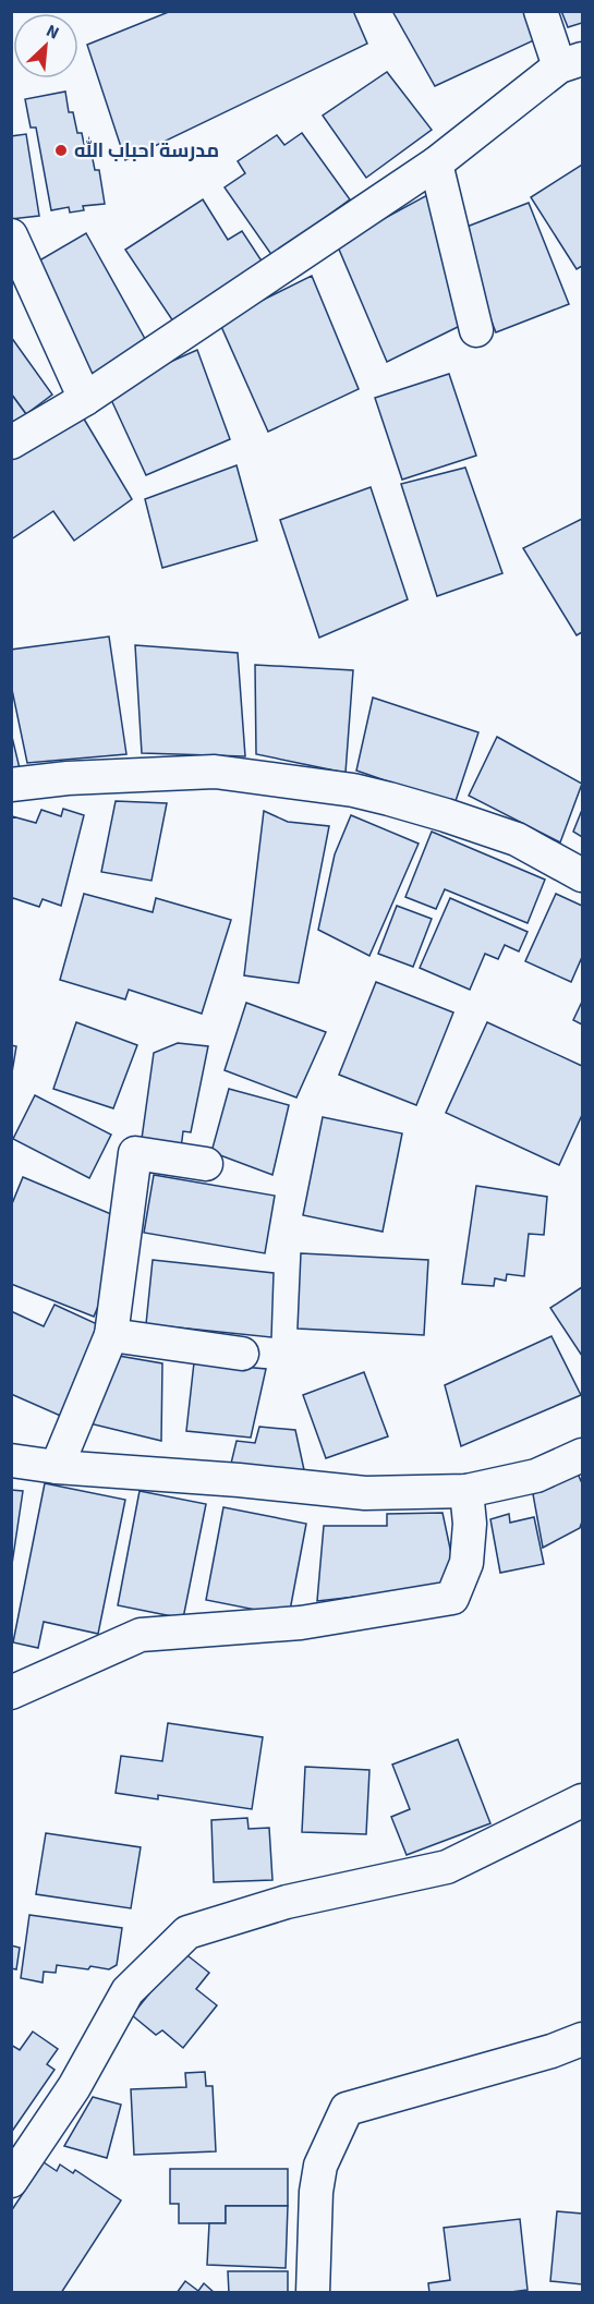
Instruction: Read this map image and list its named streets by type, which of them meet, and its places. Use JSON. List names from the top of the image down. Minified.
{"places":["مدرسة احباب الله"],"north":"top right"}
